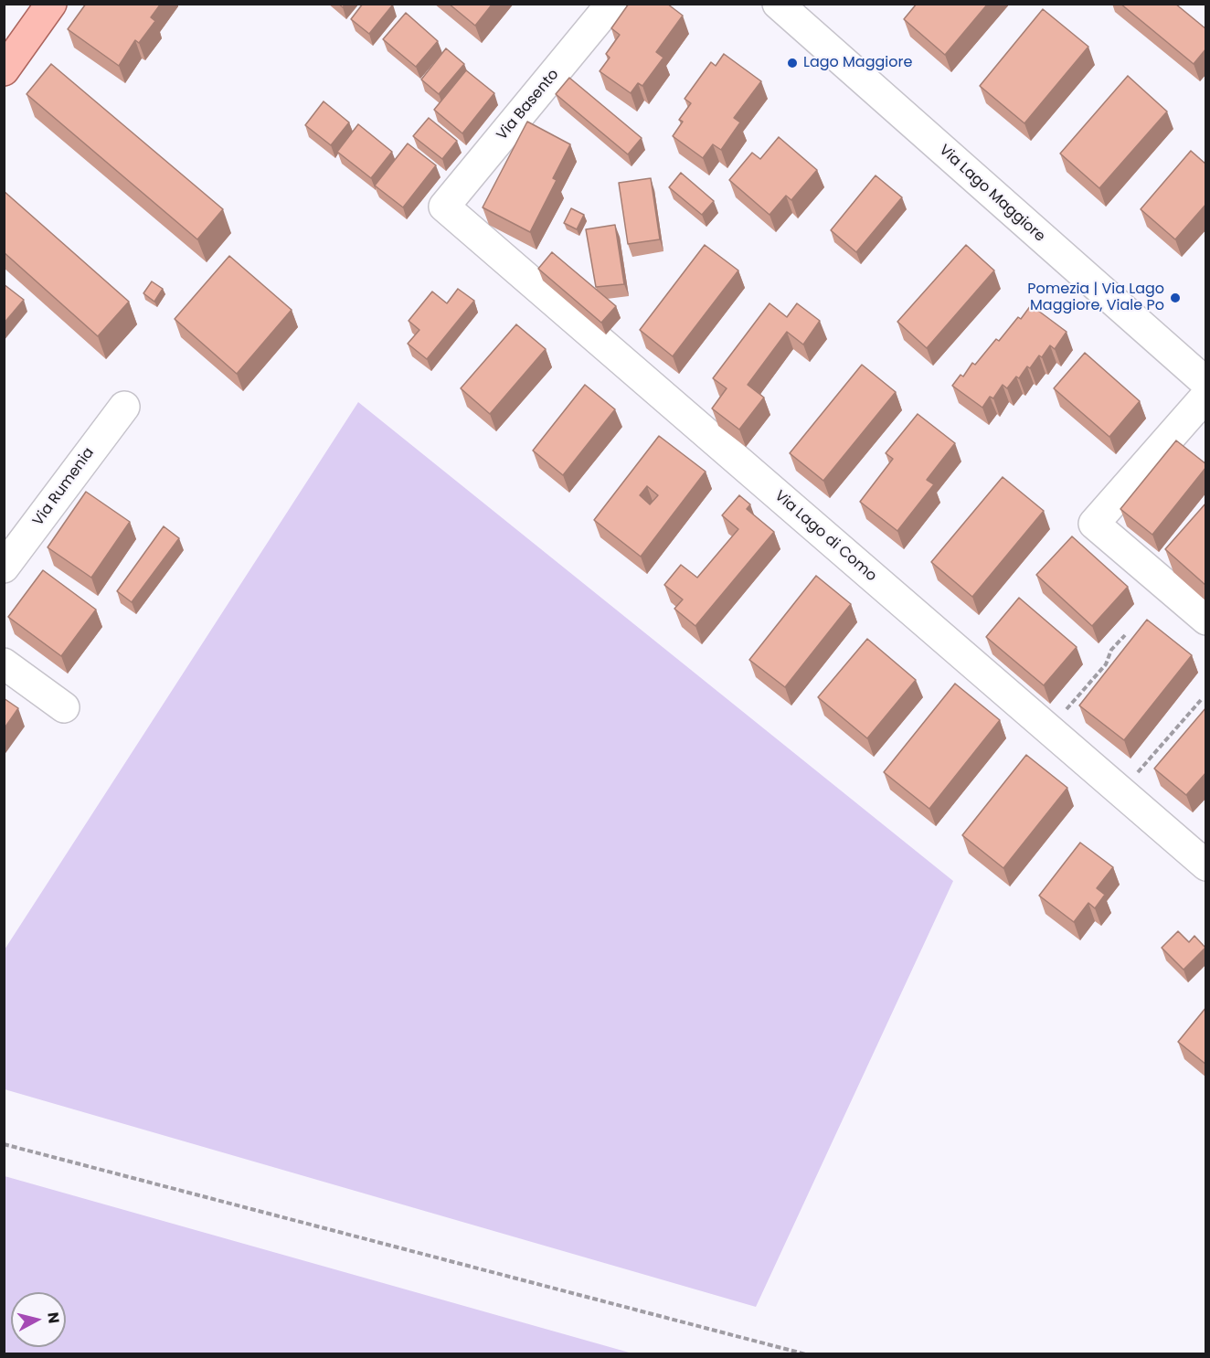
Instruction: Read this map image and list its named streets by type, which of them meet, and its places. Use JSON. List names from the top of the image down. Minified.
{"streets":{"street":["Via Basento","Via Lago Maggiore","Via Rumenia","Via Lago di Como"]},"crossings":[["Via Basento","Via Lago di Como"]],"places":["Lago Maggiore","Pomezia | Via Lago Maggiore, Viale Po"],"north":"right"}
